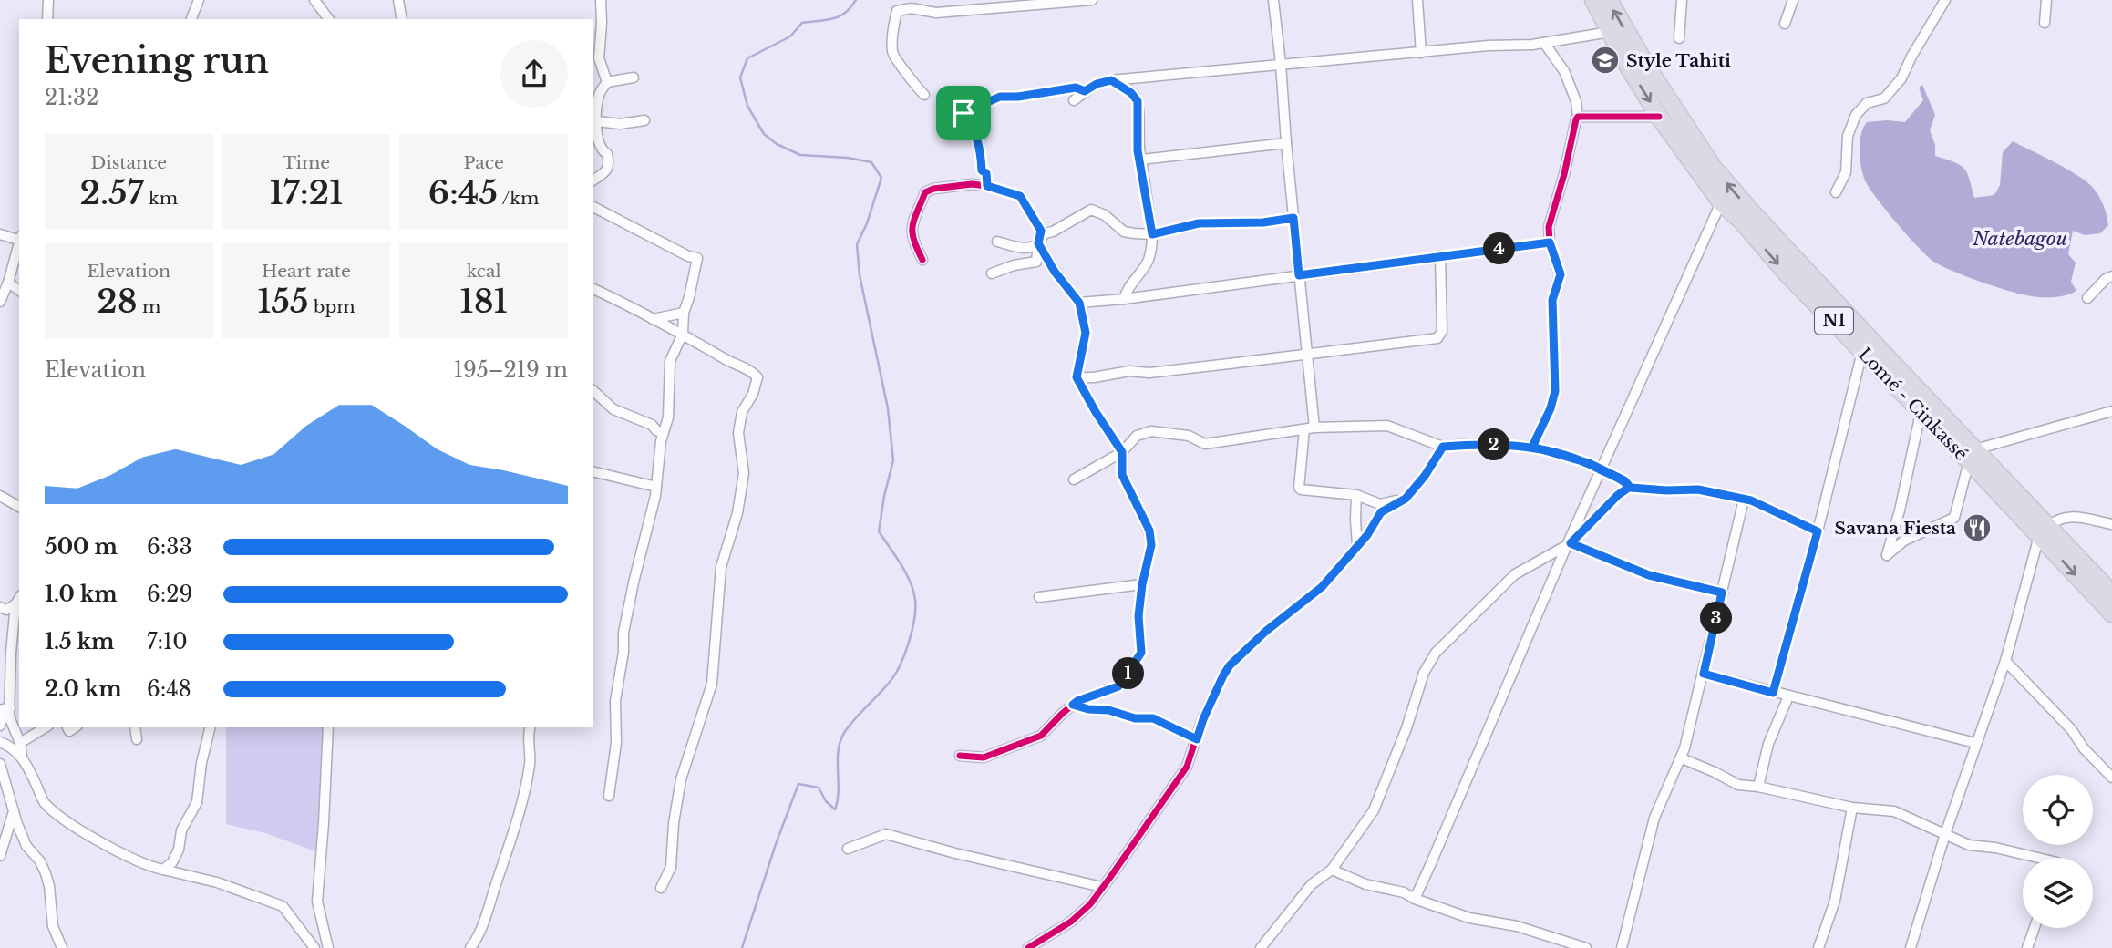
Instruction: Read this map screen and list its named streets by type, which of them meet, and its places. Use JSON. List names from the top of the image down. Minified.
{"streets":{"highway":["N1","Lomé - Cinkassé"]},"water":["Natebagou"],"places":{"school or university":["Style Tahiti"],"restaurant":["Savana Fiesta"]},"page":{"heading":["Evening run","21:32"],"stats":[["Distance","2.57 km"],["Time","17:21"],["Pace","6:45 /km"],["Elevation","28 m"],["Heart rate","155 bpm"],["kcal","181"]],"pins":["4","2","3","1"],"chart":["Elevation","195–219 m"],"list":[{"name":"500 m","note":"6:33"},{"name":"1.0 km","note":"6:29"},{"name":"1.5 km","note":"7:10"},{"name":"2.0 km","note":"6:48"}]}}
